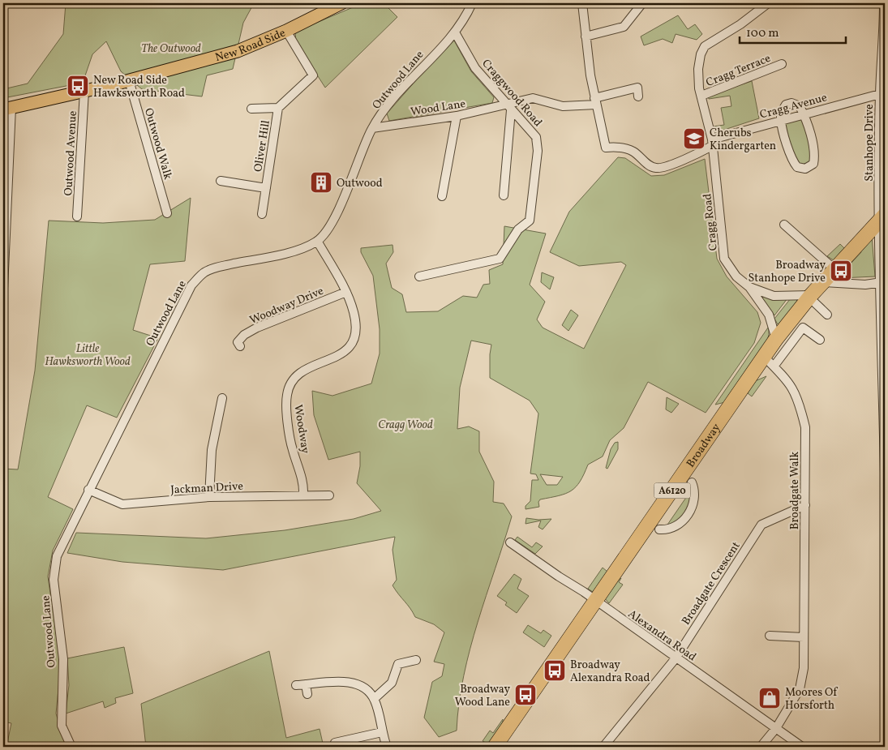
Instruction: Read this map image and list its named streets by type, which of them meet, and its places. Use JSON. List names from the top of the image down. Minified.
{"streets":{"highway":["Broadway","A6120"],"main road":["New Road Side"],"street":["Cragg Terrace","Outwood Lane","Craggwood Road","Cragg Avenue","Wood Lane","Stanhope Drive","Outwood Walk","Oliver Hill","Outwood Avenue","Cragg Road","Woodway Drive","Woodway","Jackman Drive","Broadgate Walk","Broadgate Crescent","Alexandra Road"]},"crossings":[["New Road Side","Outwood Walk"],["New Road Side","Oliver Hill"],["New Road Side","Outwood Avenue"],["Cragg Terrace","Cragg Road"],["Outwood Lane","Craggwood Road"],["Outwood Lane","Wood Lane"],["Outwood Lane","Woodway"],["Outwood Lane","Jackman Drive"],["Craggwood Road","Wood Lane"],["Cragg Avenue","Wood Lane"],["Cragg Avenue","Stanhope Drive"],["Cragg Avenue","Cragg Road"],["Stanhope Drive","Broadway"],["Cragg Road","Broadway"],["Woodway Drive","Woodway"],["Woodway","Jackman Drive"],["Broadway","Broadgate Walk"],["Broadway","Alexandra Road"],["Broadgate Walk","Broadgate Crescent"],["Broadgate Walk","Alexandra Road"],["Broadgate Crescent","Alexandra Road"]],"parks":["The Outwood","Little Hawksworth Wood","Cragg Wood"],"places":{"bus stop":["New Road Side Hawksworth Road","Broadway Stanhope Drive","Broadway Alexandra Road","Broadway Wood Lane"],"school or university":["Cherubs Kindergarten"],"building":["Outwood"],"shop":["Moores Of Horsforth"]},"scale_bar":"100 m"}
